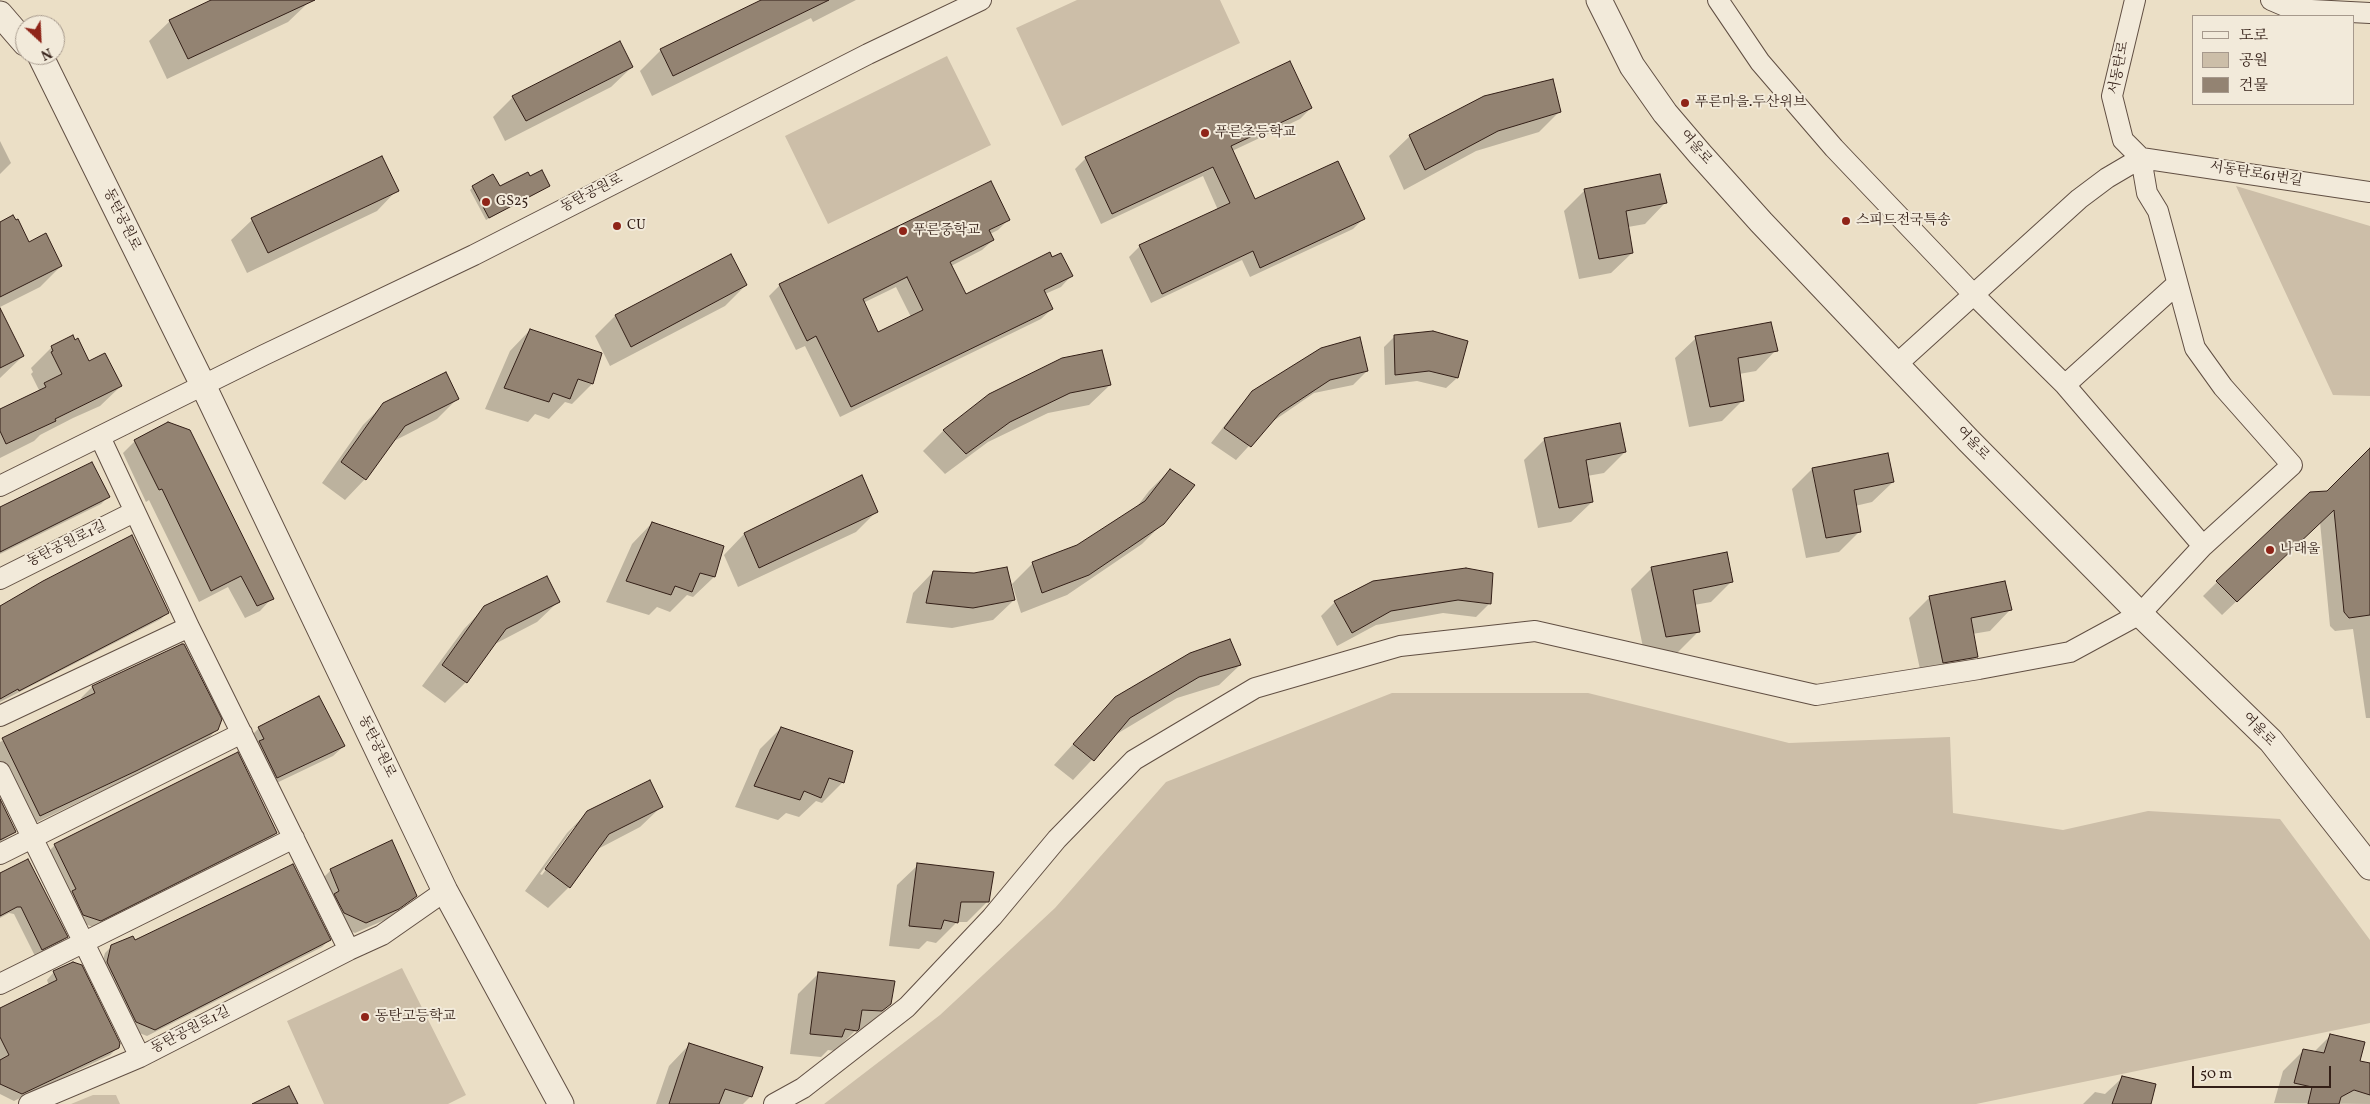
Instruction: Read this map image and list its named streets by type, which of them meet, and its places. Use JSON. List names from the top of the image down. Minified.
{"streets":{"street":["서동탄로","여울로","서동탄로61번길","동탄공원로","동탄공원로1길"]},"crossings":[["서동탄로","서동탄로61번길"],["동탄공원로","동탄공원로1길"]],"places":["푸른마을.두산위브","푸른초등학교","GS25","스피드전국특송","CU","푸른중학교","나래울","동탄고등학교"],"legend":["도로","공원","건물"],"scale_bar":"50 m","north":"bottom right"}
